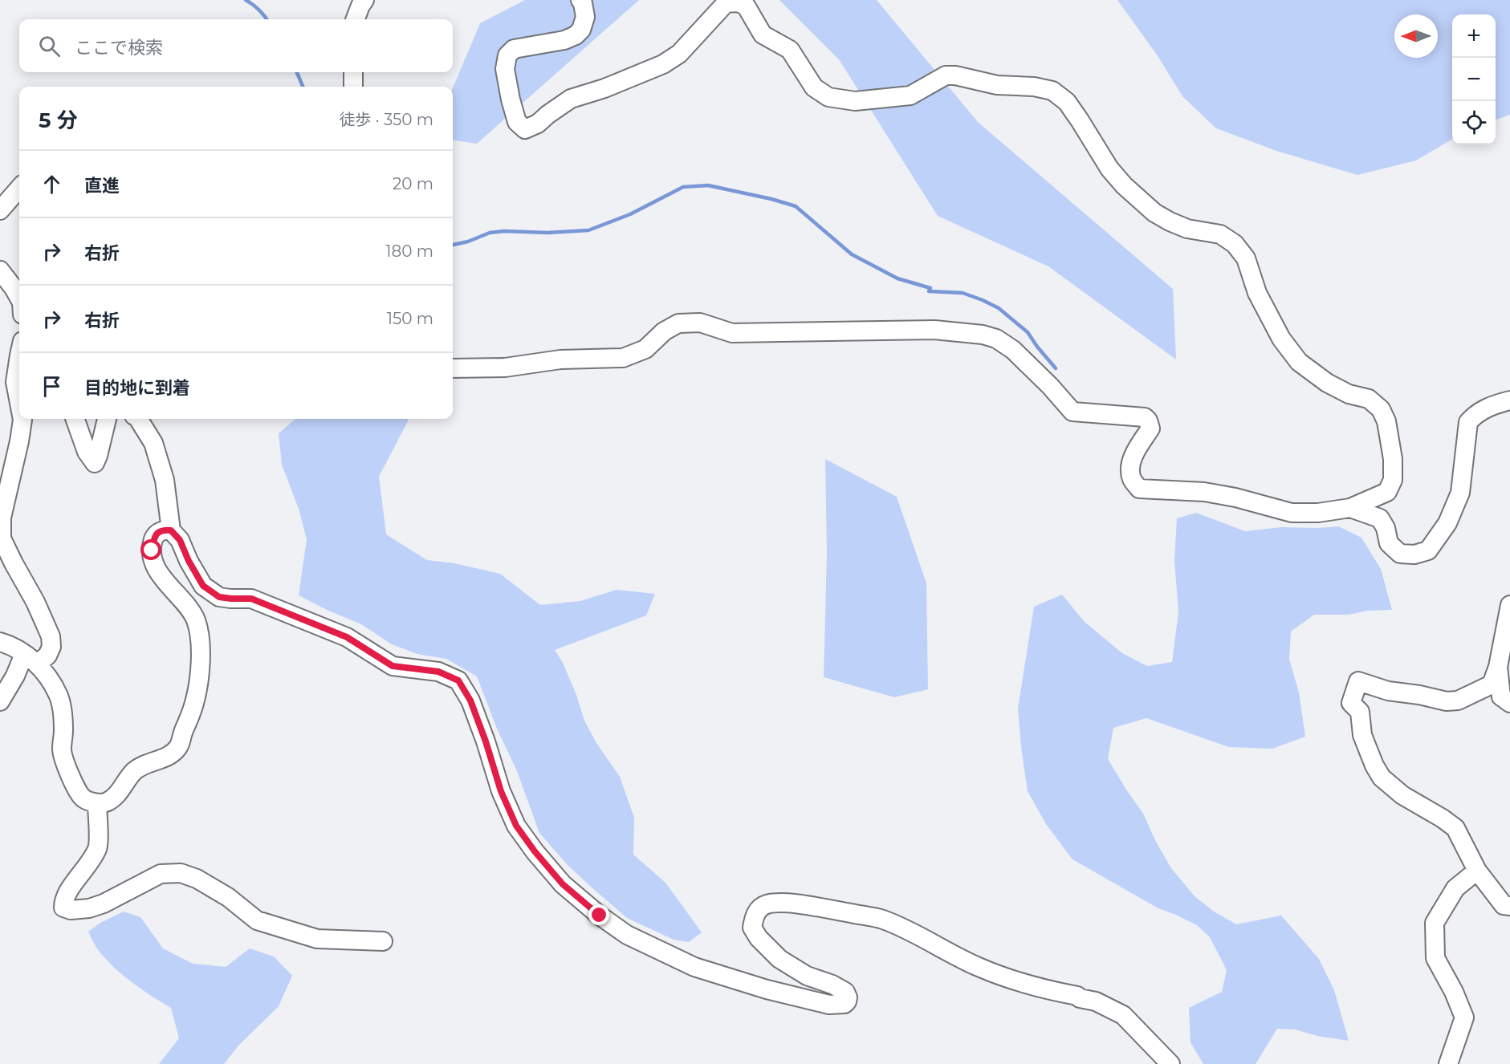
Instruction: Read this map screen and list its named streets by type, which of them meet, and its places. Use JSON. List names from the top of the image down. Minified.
{"north":"left","page":{"map_buttons":["+","−"],"search":"ここで検索","heading":["5 分","徒歩 · 350 m"],"list":[["直進","20 m"],["右折","180 m"],["右折","150 m"],"目的地に到着"]}}
